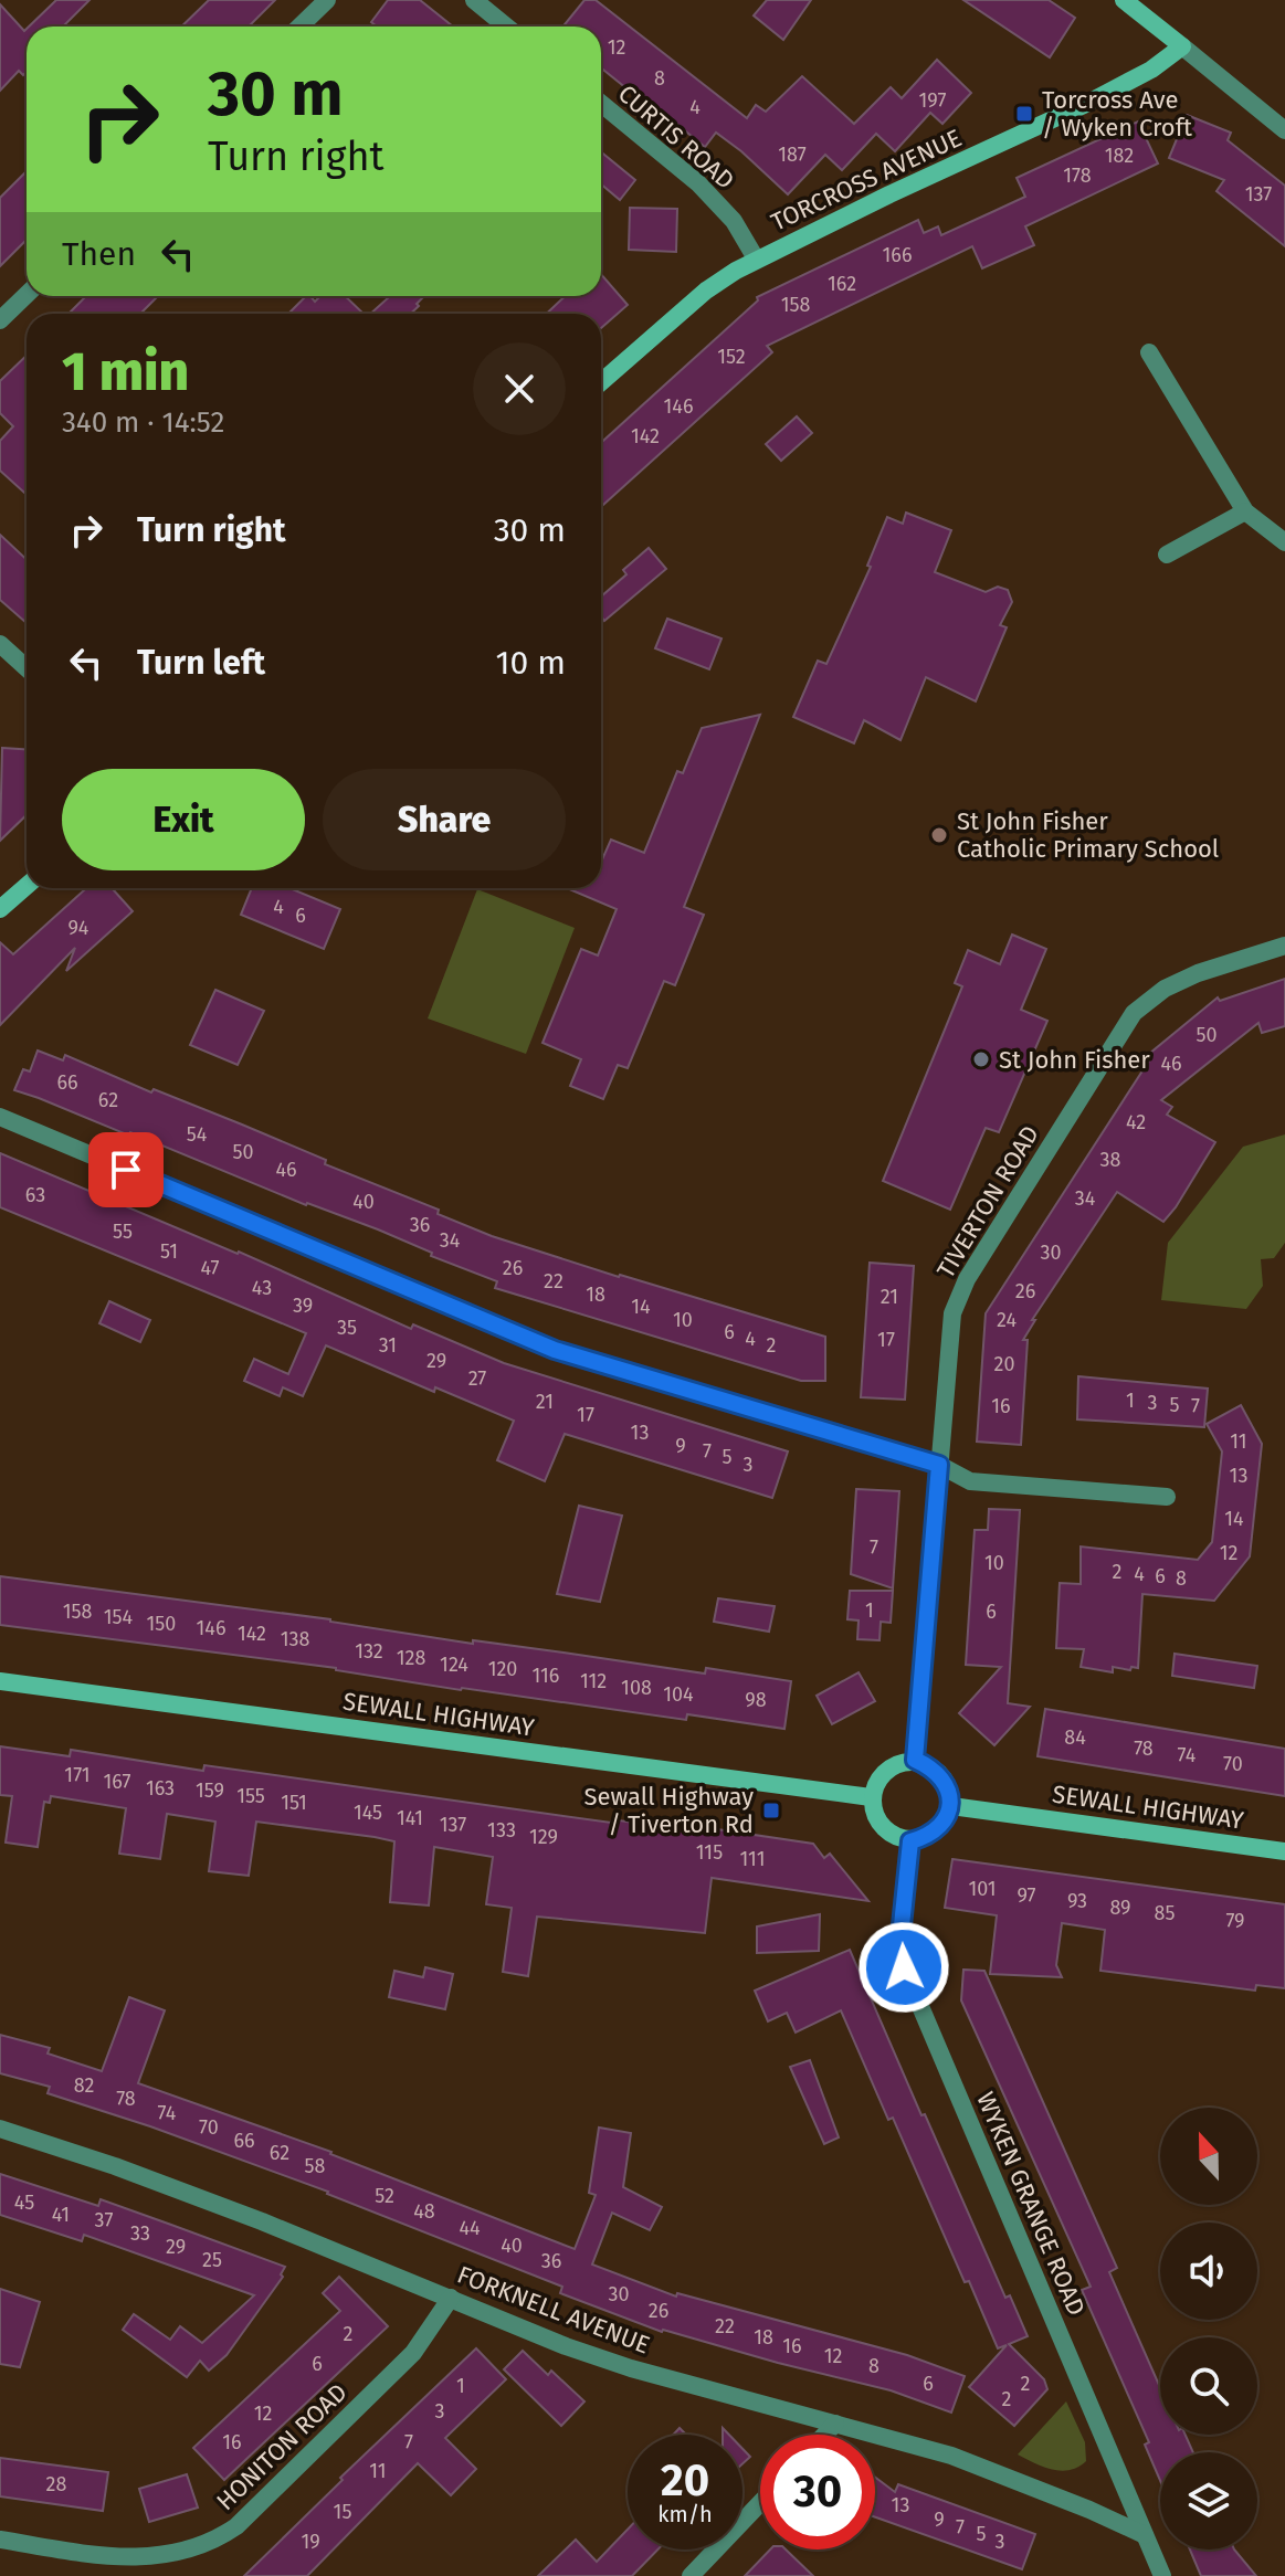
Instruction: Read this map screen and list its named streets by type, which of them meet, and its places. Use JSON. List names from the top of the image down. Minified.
{"streets":{"street":["CURTIS ROAD","TORCROSS AVENUE","TIVERTON ROAD","SEWALL HIGHWAY","WYKEN GRANGE ROAD","FORKNELL AVENUE","HONITON ROAD"]},"crossings":[["CURTIS ROAD","TORCROSS AVENUE"],["TIVERTON ROAD","SEWALL HIGHWAY"],["TIVERTON ROAD","WYKEN GRANGE ROAD"],["SEWALL HIGHWAY","WYKEN GRANGE ROAD"],["WYKEN GRANGE ROAD","FORKNELL AVENUE"],["FORKNELL AVENUE","HONITON ROAD"]],"places":{"transit":["Torcross Ave / Wyken Croft","Sewall Highway / Tiverton Rd"],"other":["St John Fisher Catholic Primary School","St John Fisher"]},"house_numbers":["12","8","197","4","187","182","178","137","166","162","158","152","146","142","4","6","94","50","46","66","62","42","54","50","38","46","63","34","40","36","55","34","51","30","47","26","22","43","26","18","21","39","14","10","24","35","6","4","17","31","2","29","20","27","1","21","3","5","16","7","17","13","11","9","7","5","3","13","14","7","12","10","2","4","6","8","1","158","6","154","150","146","142","138","132","128","124","120","116","112","108","104","98","84","78","74","70","171","167","163","159","155","151","145","141","137","133","129","115","111","101","97","93","89","85","79","82","78","74","70","66","62","58","52","45","48","41","37","44","33","40","29","25","36","30","26","22","2","18","16","12","6","8","6","2","1","2","3","12","16","7","11","28","13","15","9","7","5","19","3"],"north":"top","page":{"turn":["30 m","Turn right"],"then":"Then","heading":["1 min","340 m · 14:52"],"list":[{"name":"Turn right","value":"30 m"},{"name":"Turn left","value":"10 m"}],"buttons":["Exit","Share"],"speed":"20 km/h","limit":"30"}}
